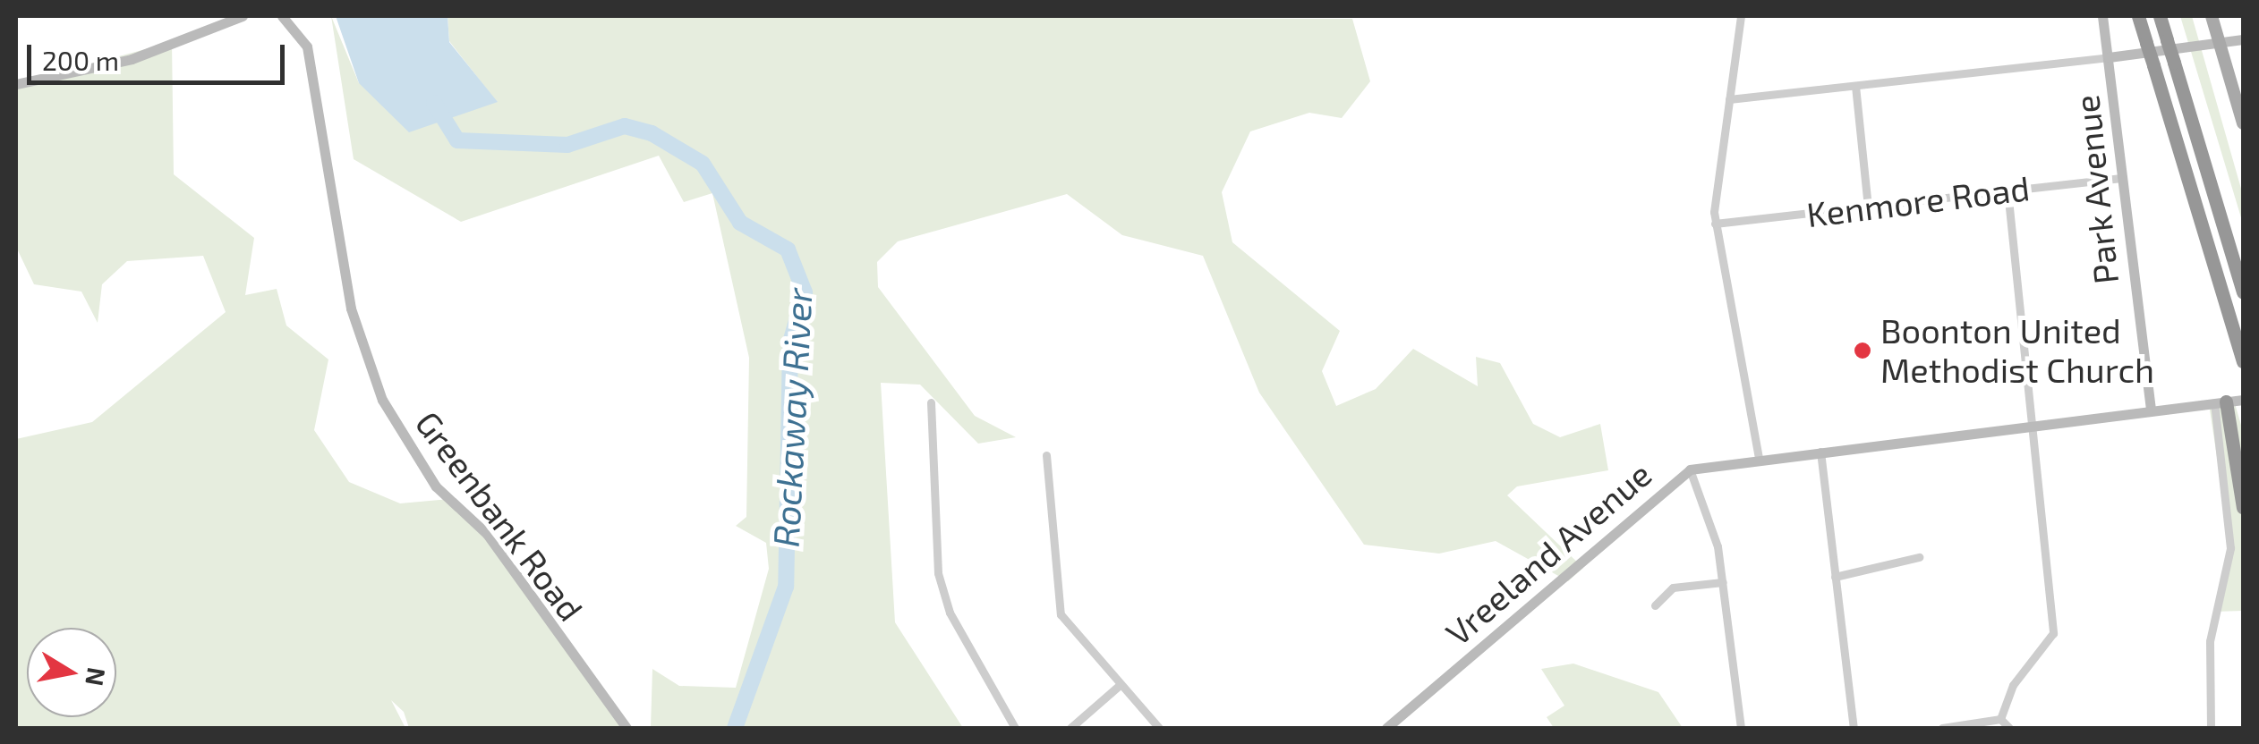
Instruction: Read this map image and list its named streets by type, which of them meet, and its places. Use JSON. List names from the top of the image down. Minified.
{"streets":{"street":["Park Avenue","Kenmore Road","Greenbank Road","Vreeland Avenue"]},"crossings":[["Park Avenue","Kenmore Road"],["Park Avenue","Vreeland Avenue"]],"water":["Rockaway River"],"places":["Boonton United Methodist Church"],"scale_bar":"200 m","north":"right"}
